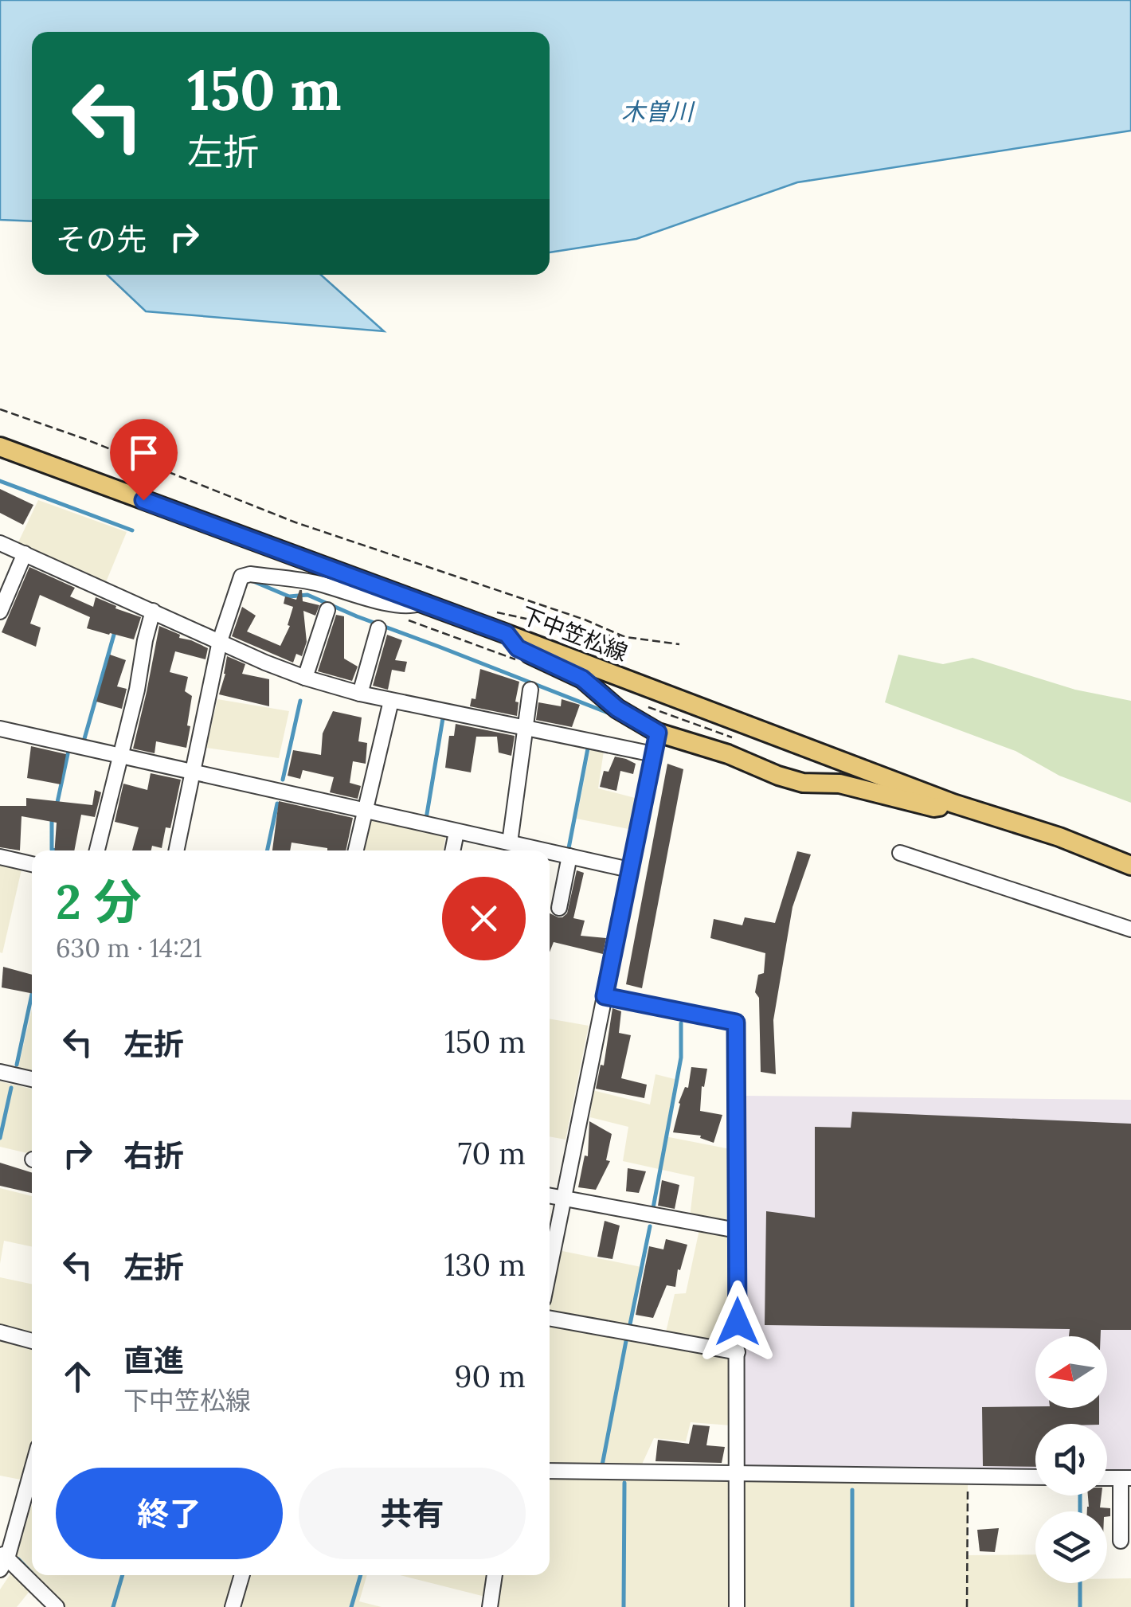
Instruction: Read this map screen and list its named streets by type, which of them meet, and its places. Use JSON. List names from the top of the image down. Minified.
{"streets":{"main road":["下中笠松線"]},"water":["木曽川"],"north":"left","page":{"turn":["150 m","左折"],"then":"その先","heading":["2 分","630 m · 14:21"],"list":[{"name":"左折","value":"150 m"},{"name":"右折","value":"70 m"},{"name":"左折","value":"130 m"},{"name":"直進","note":"下中笠松線","value":"90 m"}],"buttons":["終了","共有"]}}
